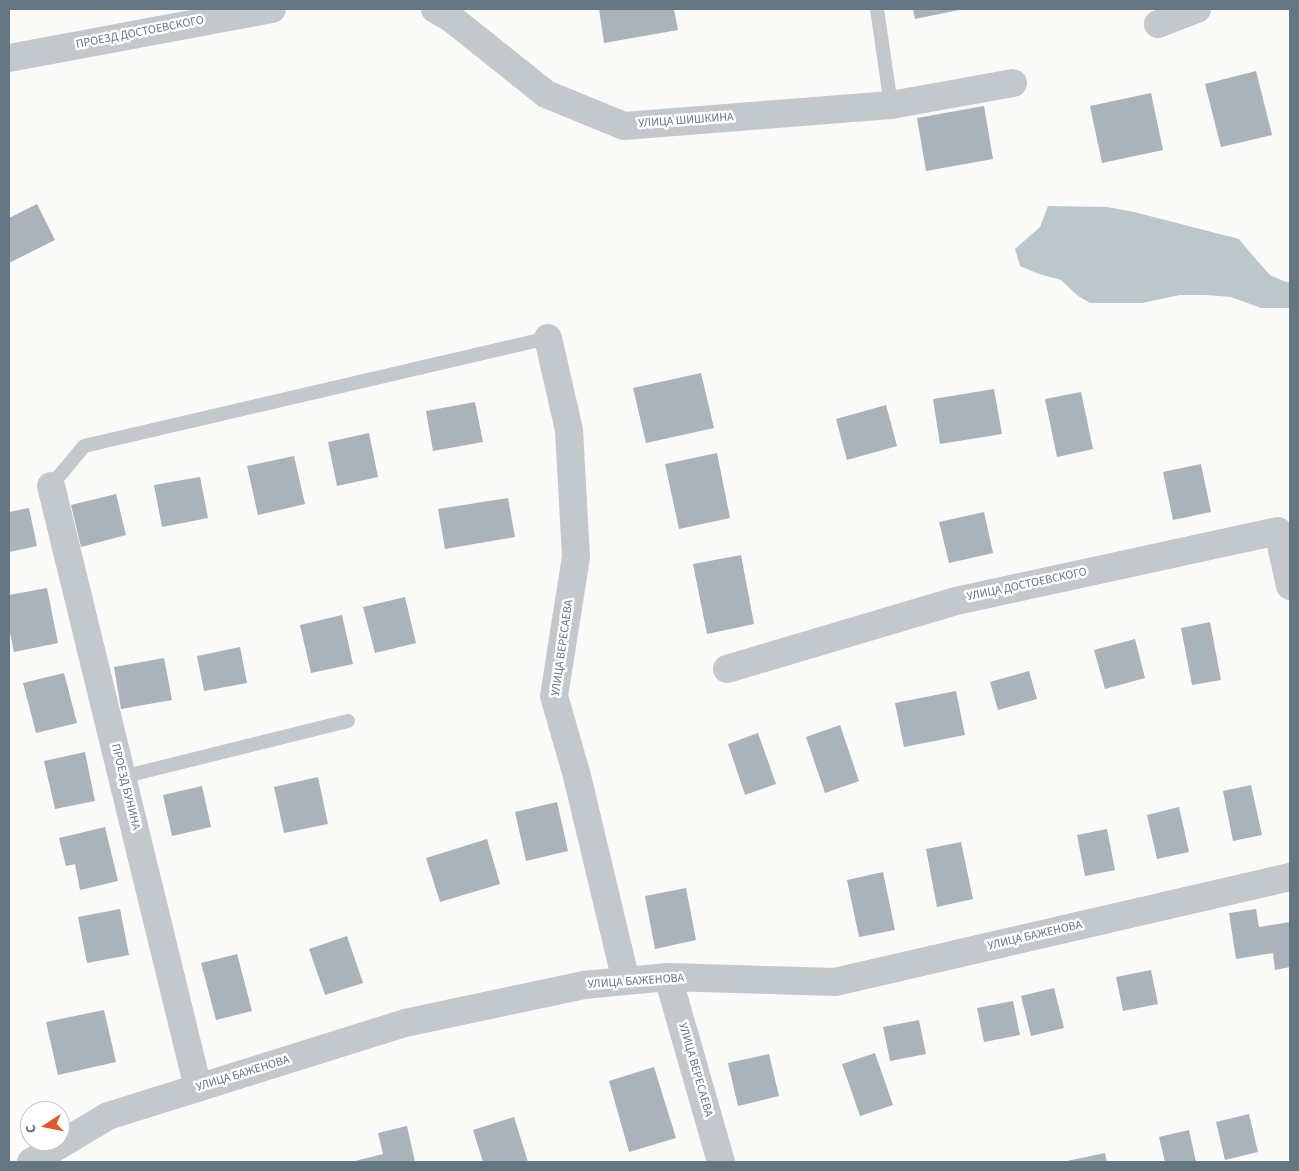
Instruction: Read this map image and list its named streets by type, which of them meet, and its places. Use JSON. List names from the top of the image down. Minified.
{"streets":{"street":["ПРОЕЗД ДОСТОЕВСКОГО","УЛИЦА ШИШКИНА","УЛИЦА ДОСТОЕВСКОГО","УЛИЦА ВЕРЕСАЕВА","ПРОЕЗД БУНИНА","УЛИЦА БАЖЕНОВА"]},"crossings":[["УЛИЦА ВЕРЕСАЕВА","УЛИЦА БАЖЕНОВА"],["ПРОЕЗД БУНИНА","УЛИЦА БАЖЕНОВА"]],"north":"left"}
